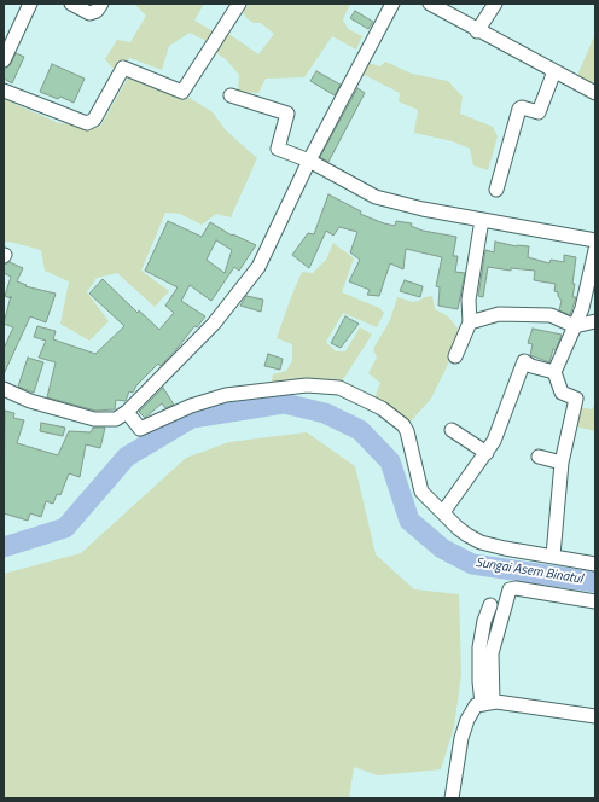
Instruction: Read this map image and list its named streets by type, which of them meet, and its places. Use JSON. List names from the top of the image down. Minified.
{"water":["Sungai Asem Binatul"]}
